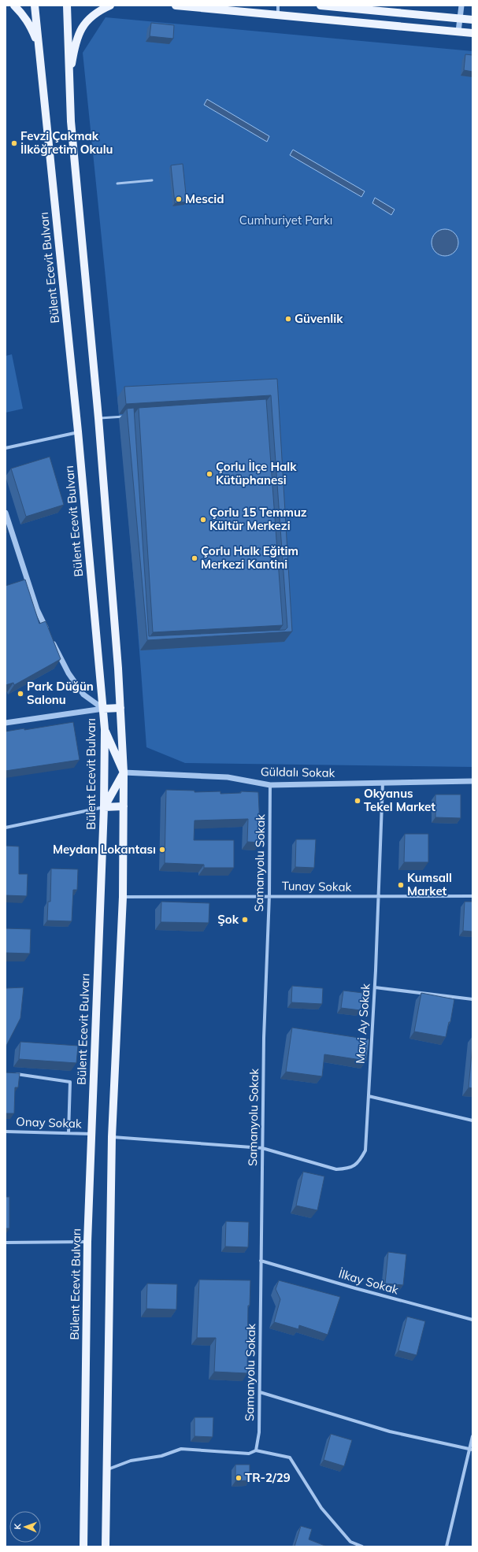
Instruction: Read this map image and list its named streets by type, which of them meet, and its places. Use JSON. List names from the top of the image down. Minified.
{"streets":{"main road":["Bülent Ecevit Bulvarı"],"street":["Güldalı Sokak","Samanyolu Sokak","Tunay Sokak","Mavi Ay Sokak","Onay Sokak","İlkay Sokak"]},"crossings":[["Bülent Ecevit Bulvarı","Onay Sokak"],["Güldalı Sokak","Samanyolu Sokak"],["Güldalı Sokak","Mavi Ay Sokak"],["Samanyolu Sokak","Tunay Sokak"],["Samanyolu Sokak","Mavi Ay Sokak"],["Samanyolu Sokak","İlkay Sokak"],["Tunay Sokak","Mavi Ay Sokak"]],"parks":["Cumhuriyet Parkı"],"places":["Fevzi Çakmak İlköğretim Okulu","Mescid","Güvenlik","Çorlu İlçe Halk Kütüphanesi","Çorlu 15 Temmuz Kültür Merkezi","Çorlu Halk Eğitim Merkezi Kantini","Park Düğün Salonu","Okyanus Tekel Market","Meydan Lokantası","Kumsall Market","Şok","TR-2/29"],"north":"left"}
